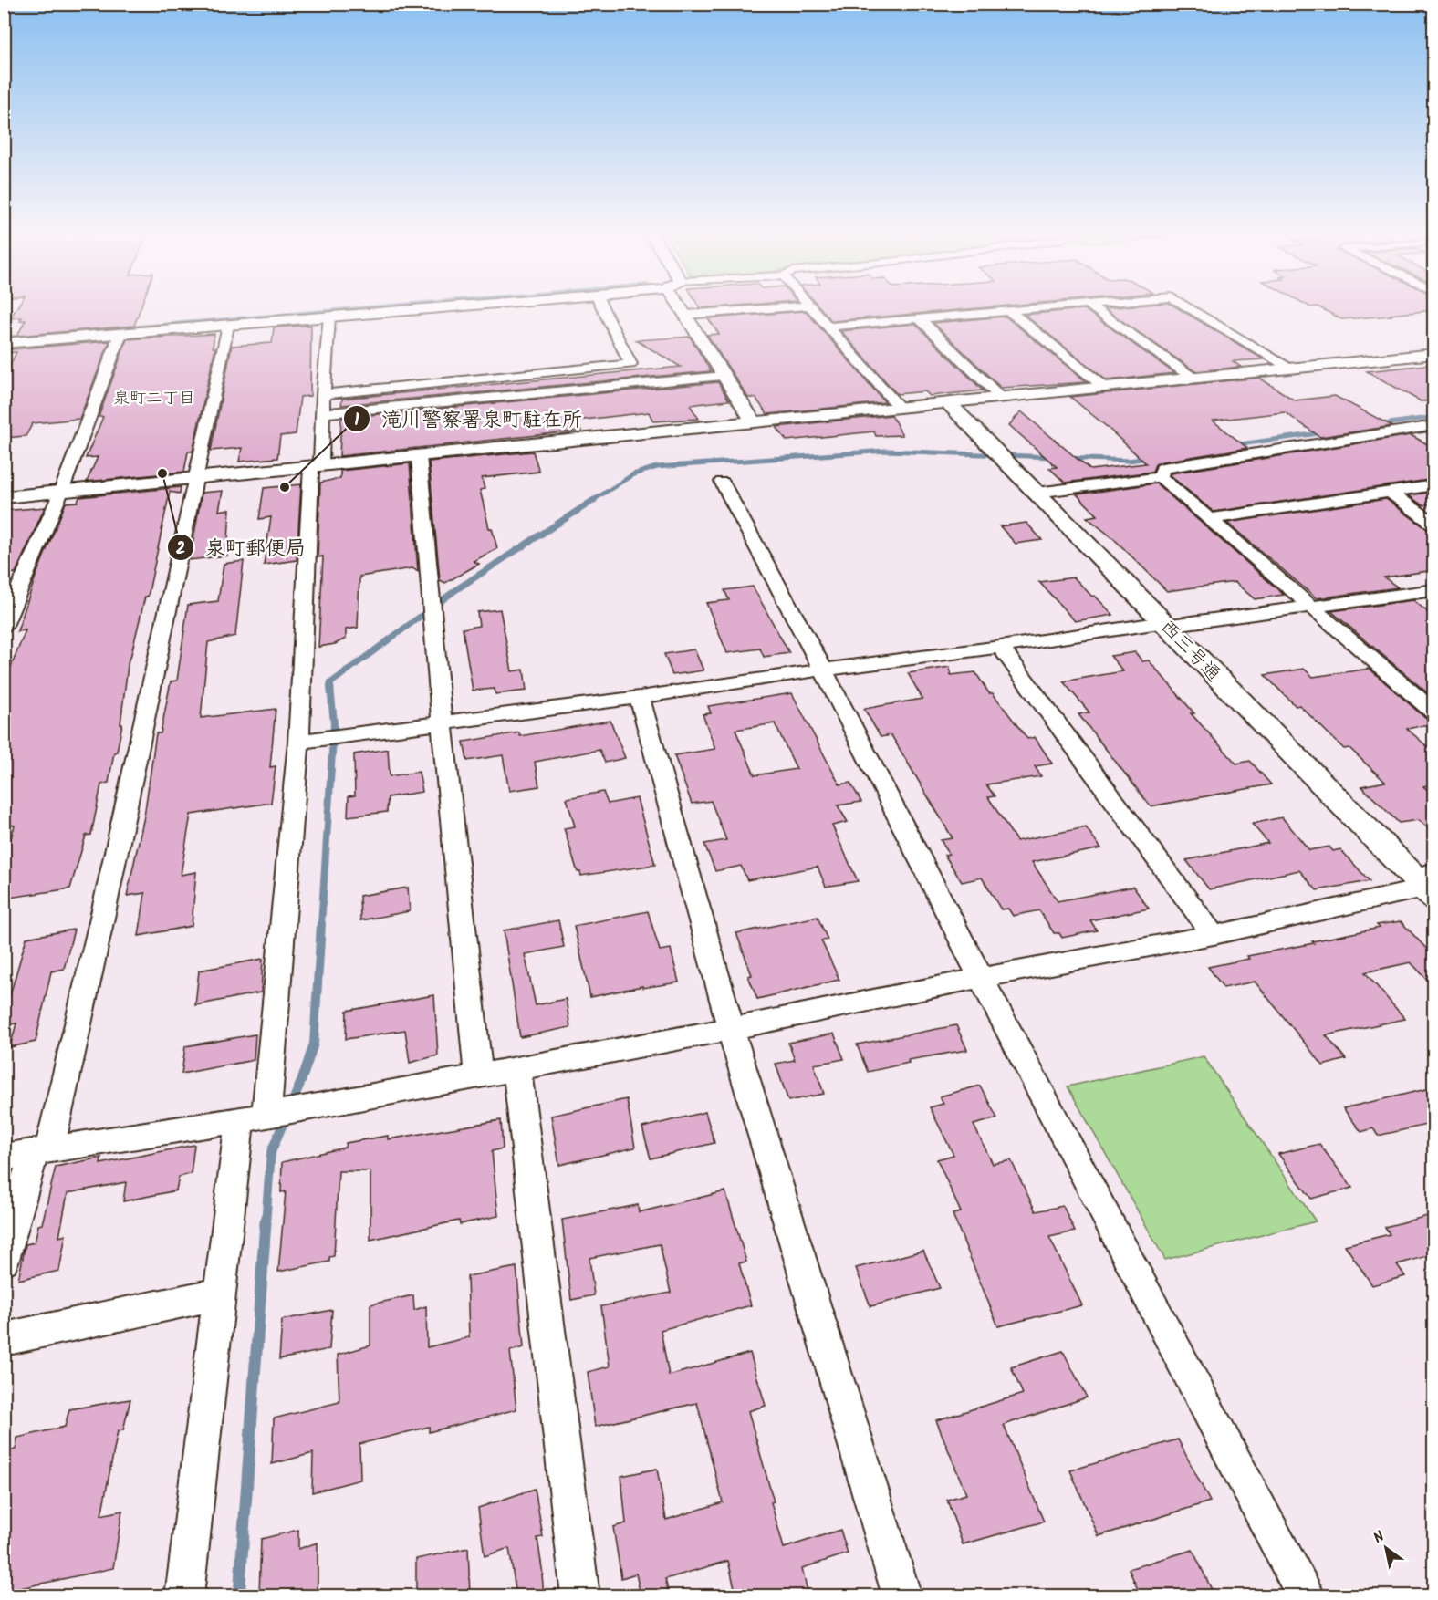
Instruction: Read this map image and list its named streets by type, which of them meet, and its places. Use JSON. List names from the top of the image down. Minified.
{"streets":{"street":["西三号通"]},"districts":["泉町二丁目"],"places":["泉町郵便局","滝川警察署泉町駐在所"],"north":"top left"}
